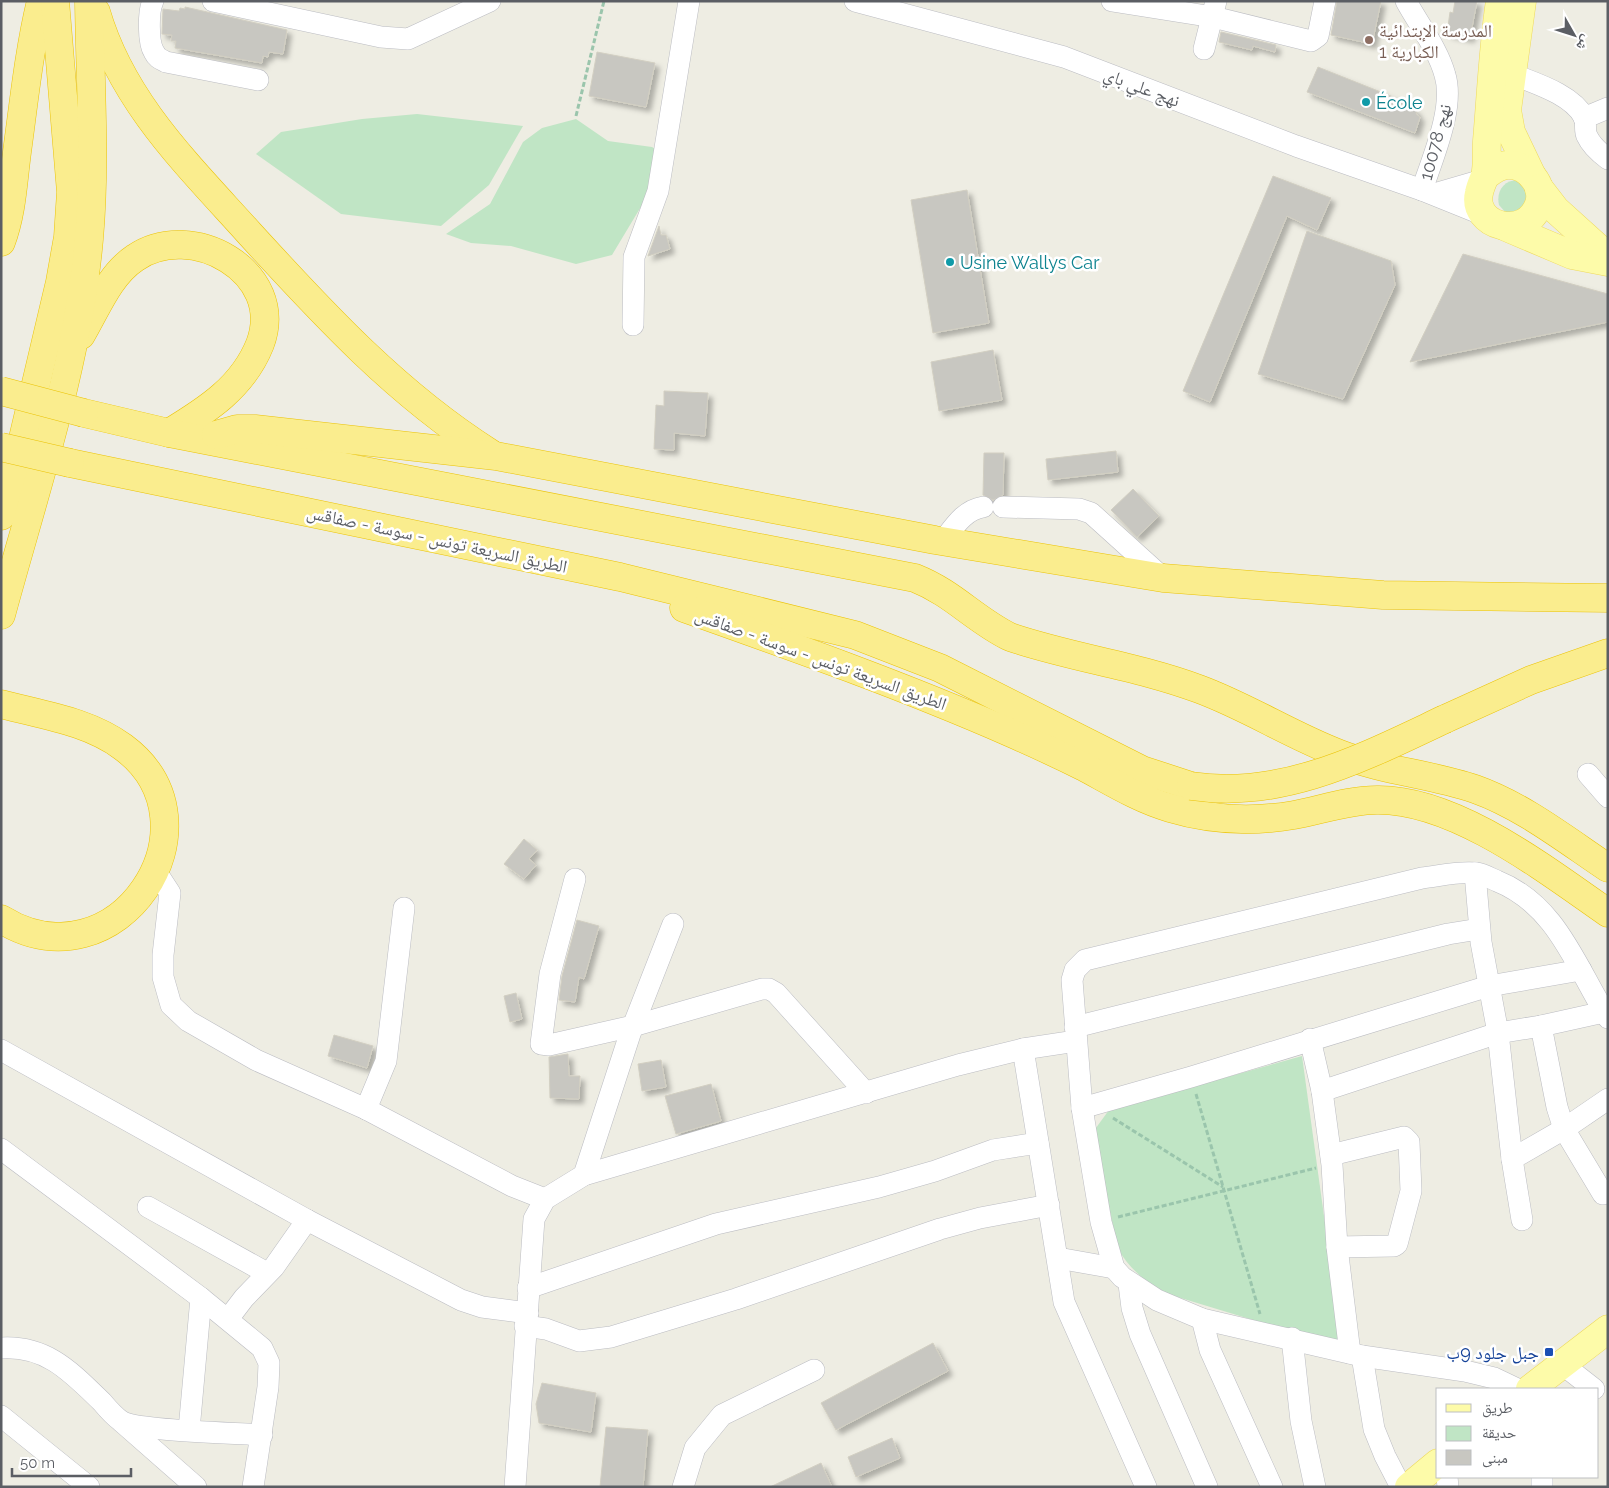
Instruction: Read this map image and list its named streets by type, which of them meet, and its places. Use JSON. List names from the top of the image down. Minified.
{"streets":{"highway":["الطريق السريعة تونس - سوسة - صفاقس"],"street":["نهج علي باي","نهج 10078"]},"crossings":[["نهج علي باي","نهج 10078"]],"places":{"other":["المدرسة الإبتدائية الكبارية 1","École","Usine Wallys Car"],"transit":["جبل جلود 9ب"]},"legend":["طريق","حديقة","مبنى"],"scale_bar":"50 m","north":"bottom right"}
